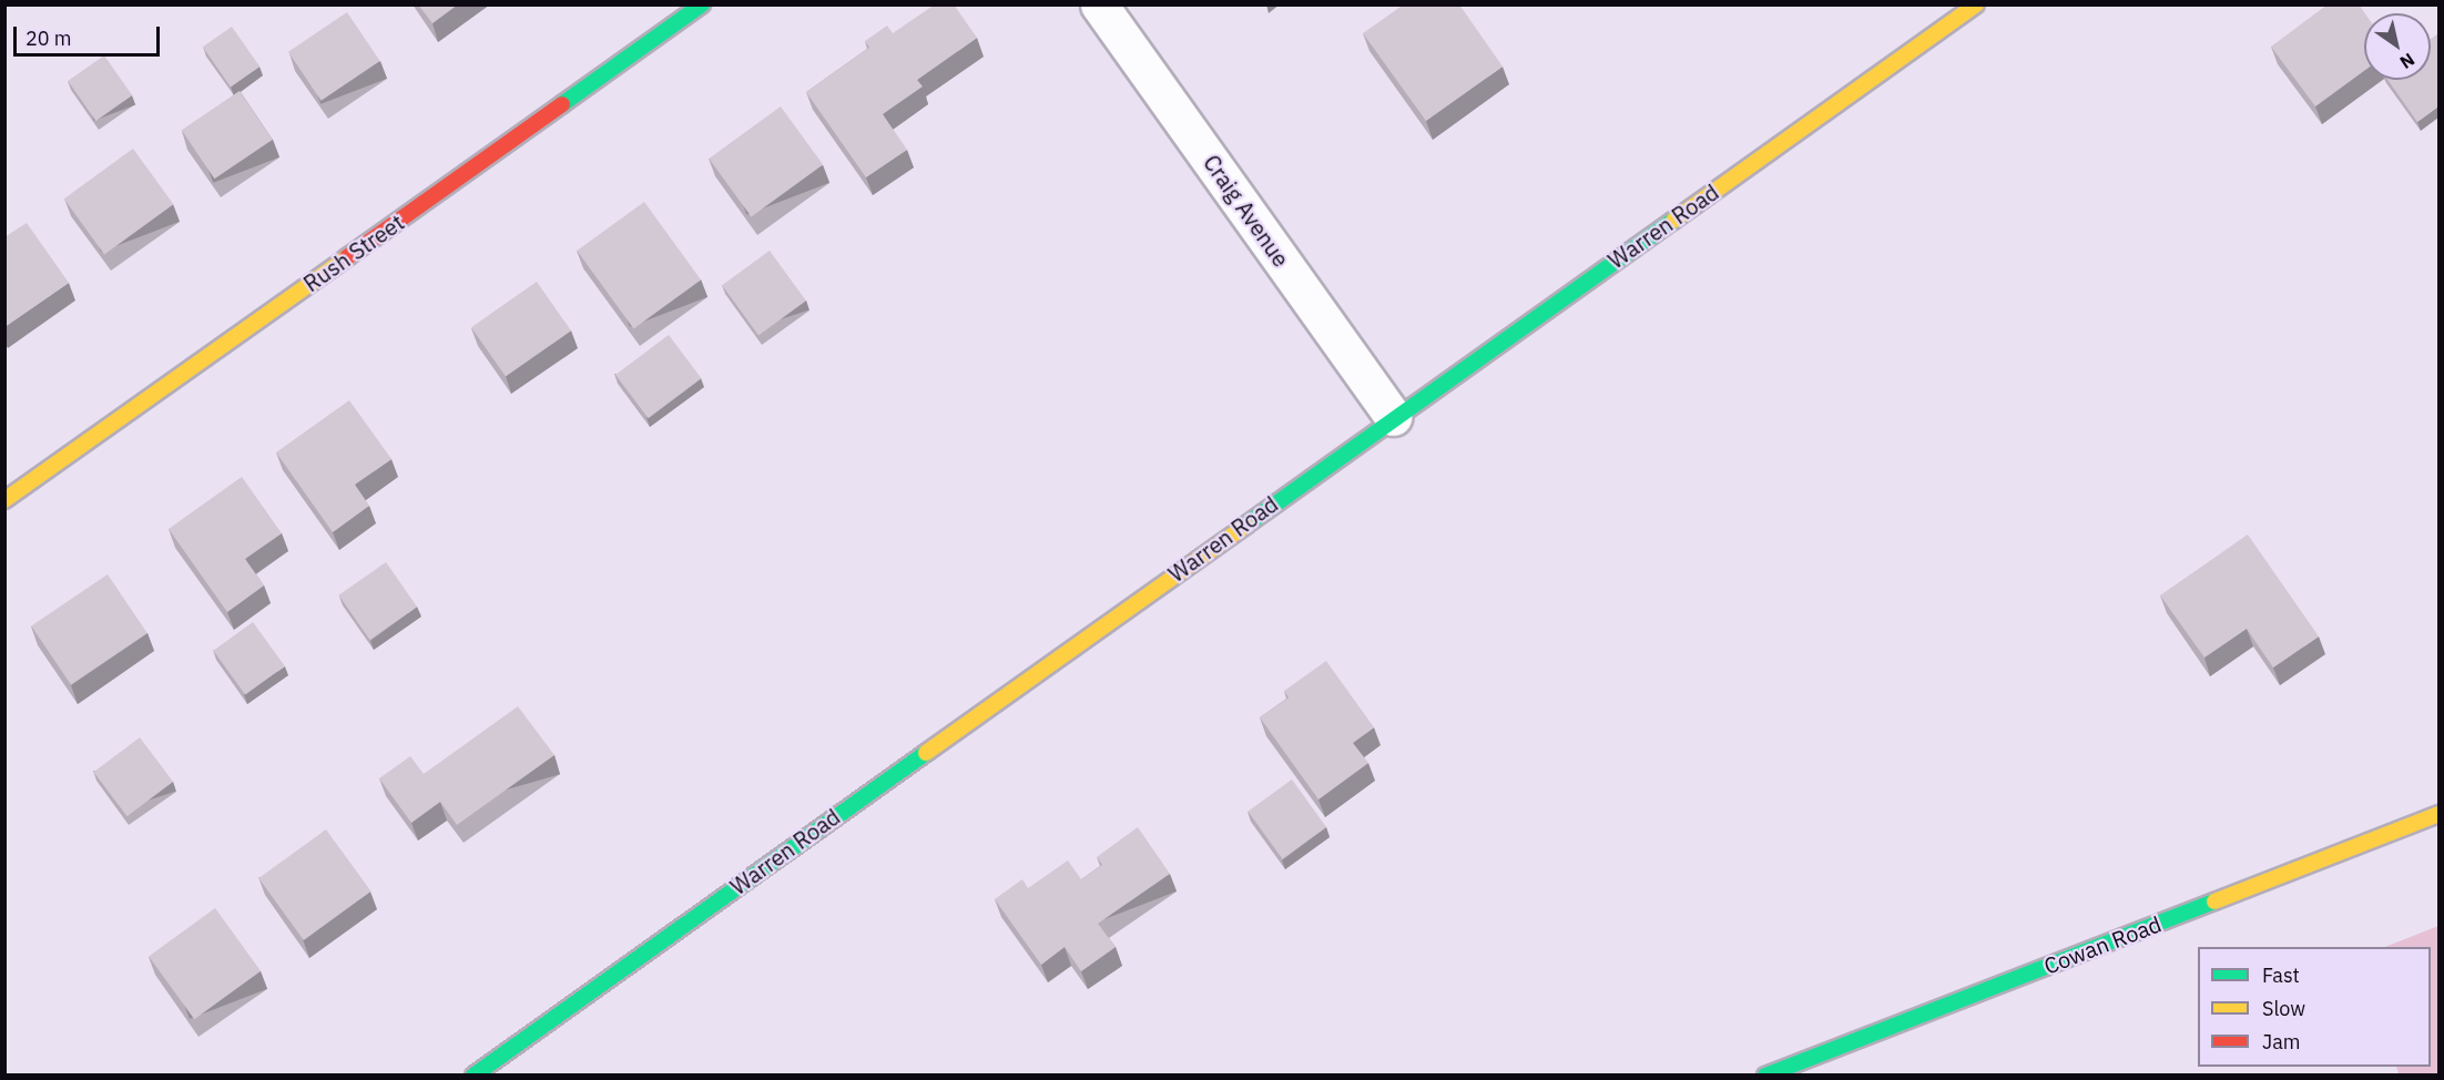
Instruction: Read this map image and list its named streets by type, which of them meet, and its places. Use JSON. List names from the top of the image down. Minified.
{"streets":{"main road":["Warren Road","Rush Street","Cowan Road"],"street":["Craig Avenue"]},"crossings":[["Craig Avenue","Warren Road"]],"legend":["Fast","Slow","Jam"],"scale_bar":"20 m","north":"bottom right"}
